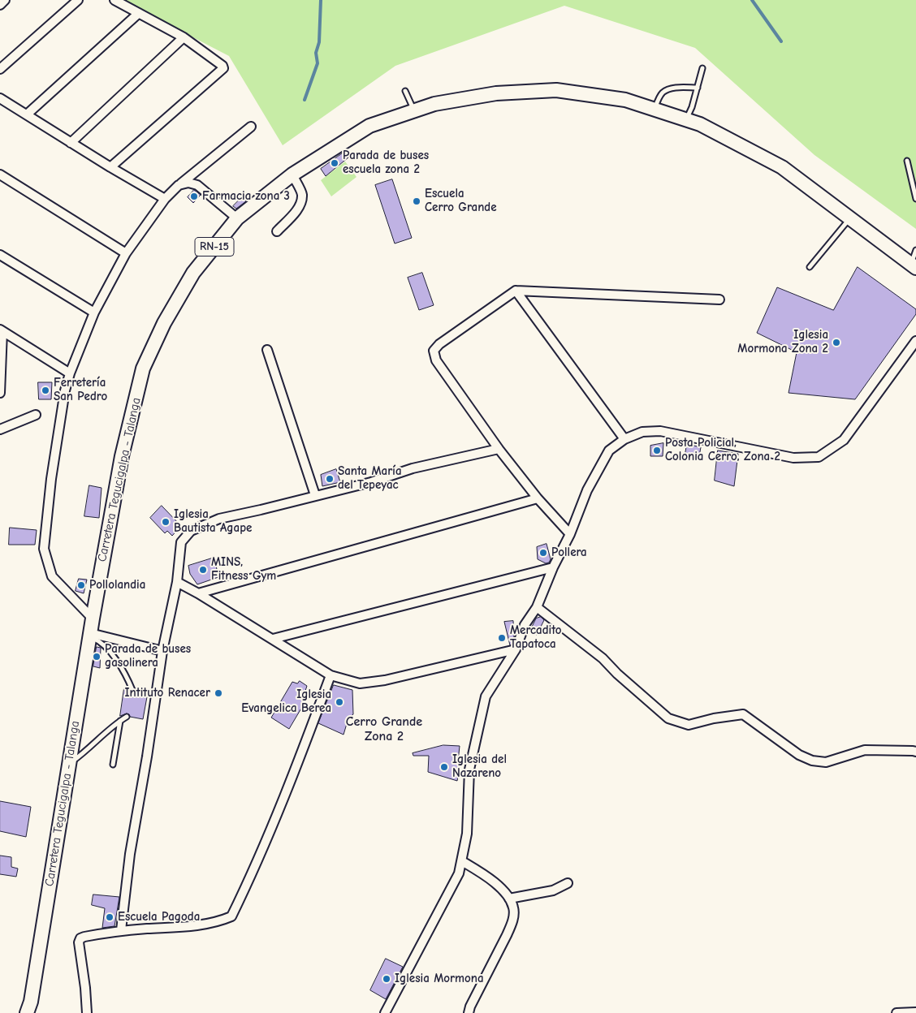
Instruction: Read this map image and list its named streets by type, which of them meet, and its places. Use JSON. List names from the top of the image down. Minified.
{"streets":{"main road":["RN-15","Carretera Tegucigalpa - Talanga"]},"districts":["Cerro Grande Zona 2"],"places":["Parada de buses escuela zona 2","Farmacia zona 3","Escuela Cerro Grande","Iglesia Mormona Zona 2","Ferretería San Pedro","Posta Policial, Colonia Cerro, Zona 2","Santa María del Tepeyac","Iglesia Bautista Agape","Pollera","MINS, Fitness Gym","Pollolandia","Mercadito Tapatoca","Parada de buses gasolinera","Intituto Renacer","Iglesia Evangelica Berea","Iglesia del Nazareno","Escuela Pagoda","Iglesia Mormona"]}
